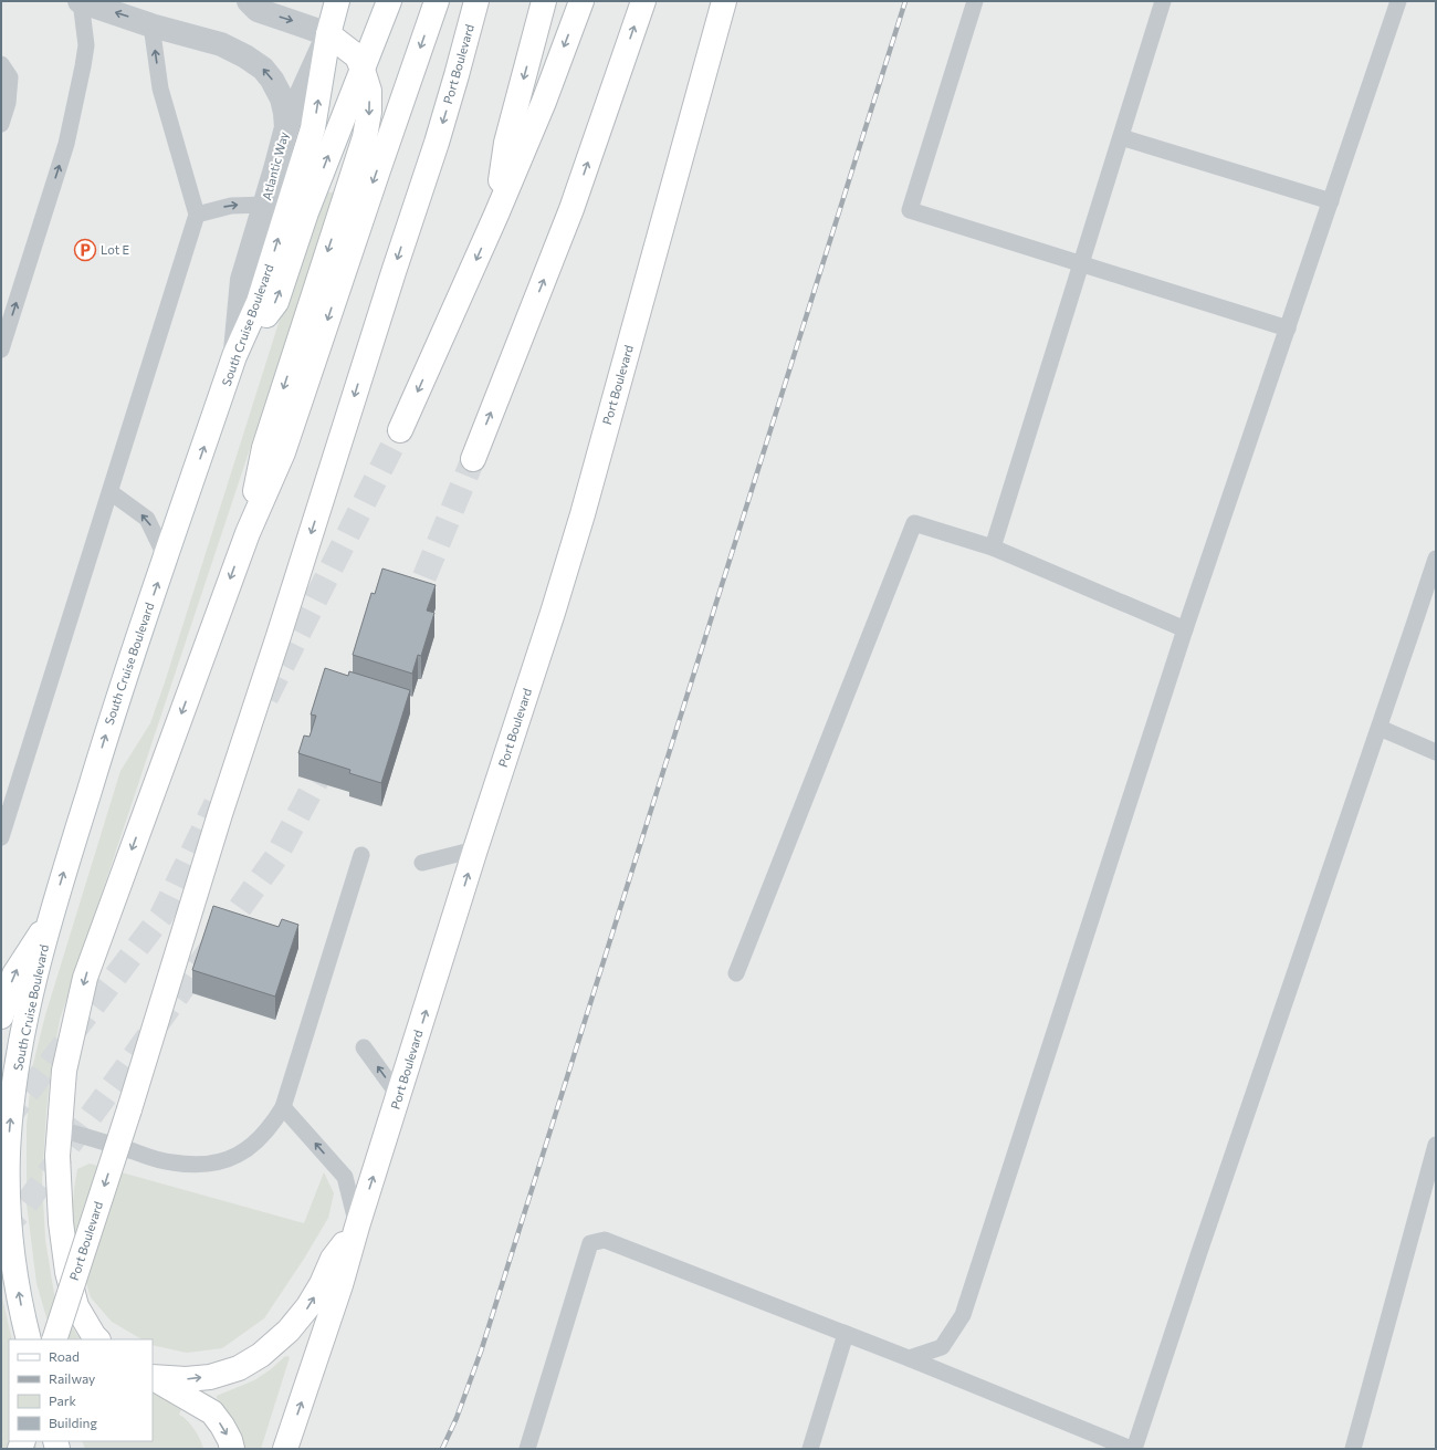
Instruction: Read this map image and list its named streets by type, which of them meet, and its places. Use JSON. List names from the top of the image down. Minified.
{"streets":{"main road":["Port Boulevard","South Cruise Boulevard"],"street":["Atlantic Way"]},"crossings":[["Atlantic Way","South Cruise Boulevard"]],"places":{"parking":["Lot E"]},"legend":["Road","Railway","Park","Building"]}
